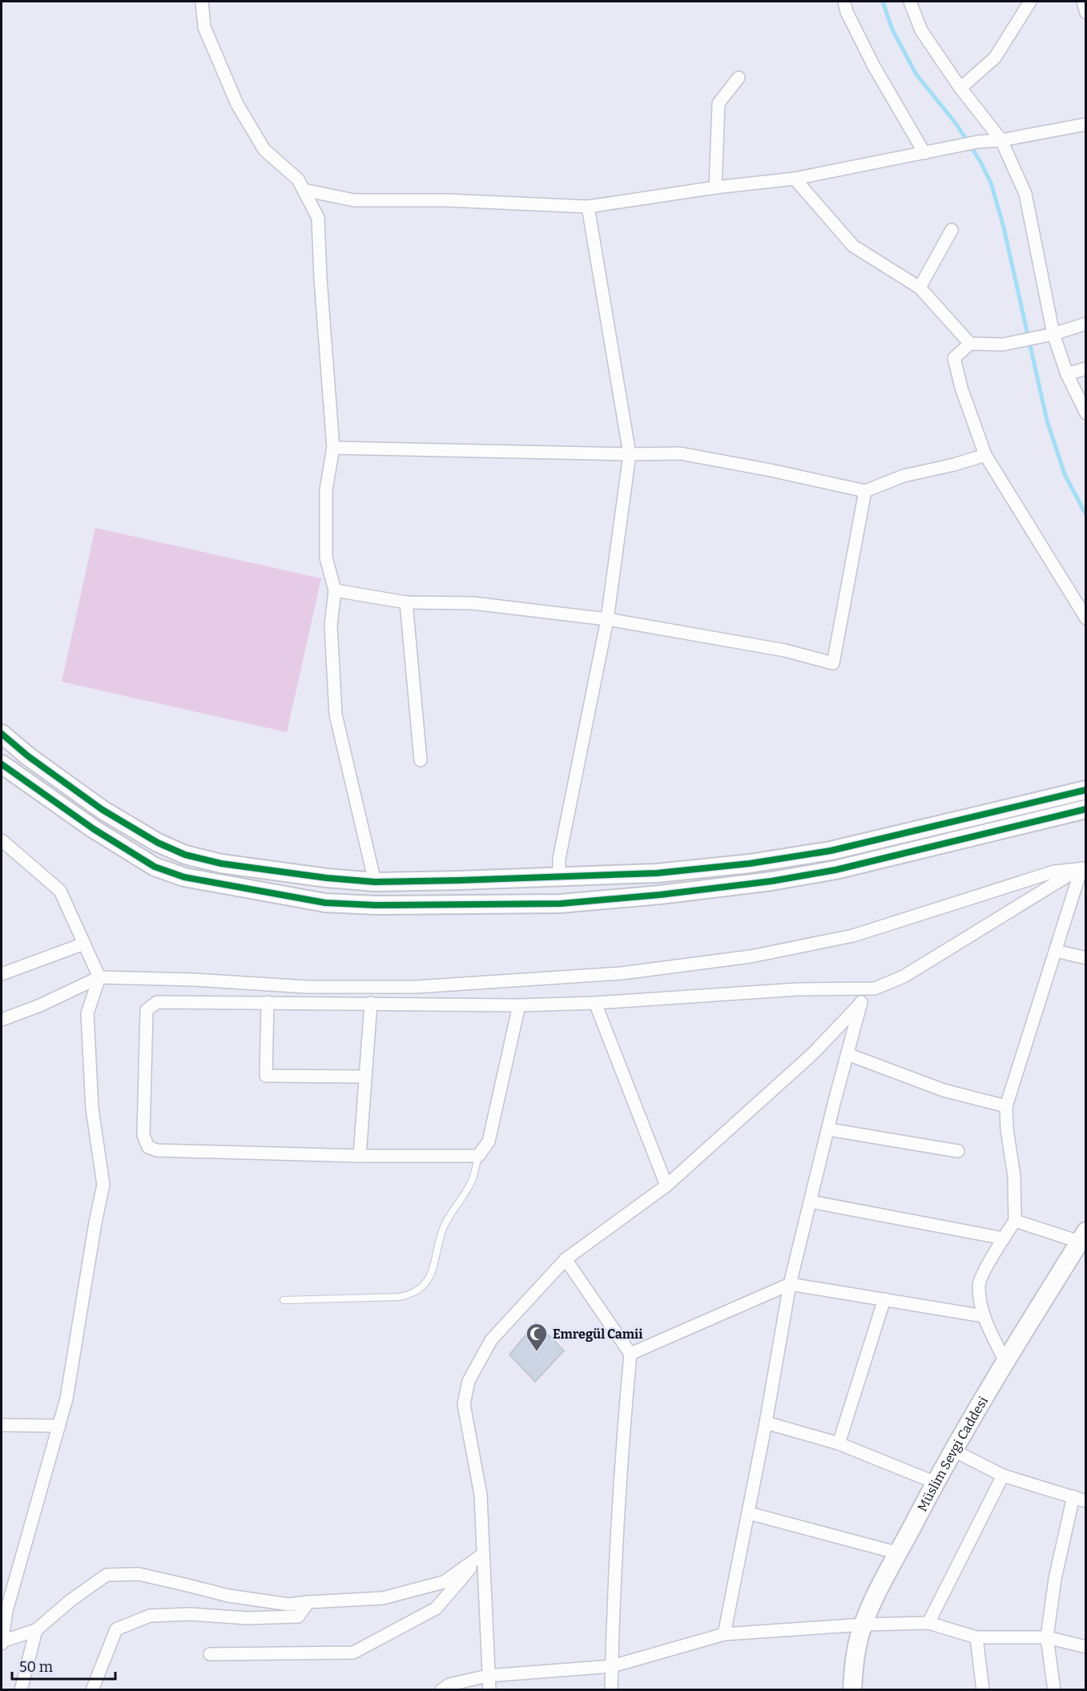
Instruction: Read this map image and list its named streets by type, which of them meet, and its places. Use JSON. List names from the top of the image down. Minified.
{"streets":{"street":["Müslim Sevgi Caddesi"]},"places":{"mosque":["Emregül Camii"]},"scale_bar":"50 m"}
